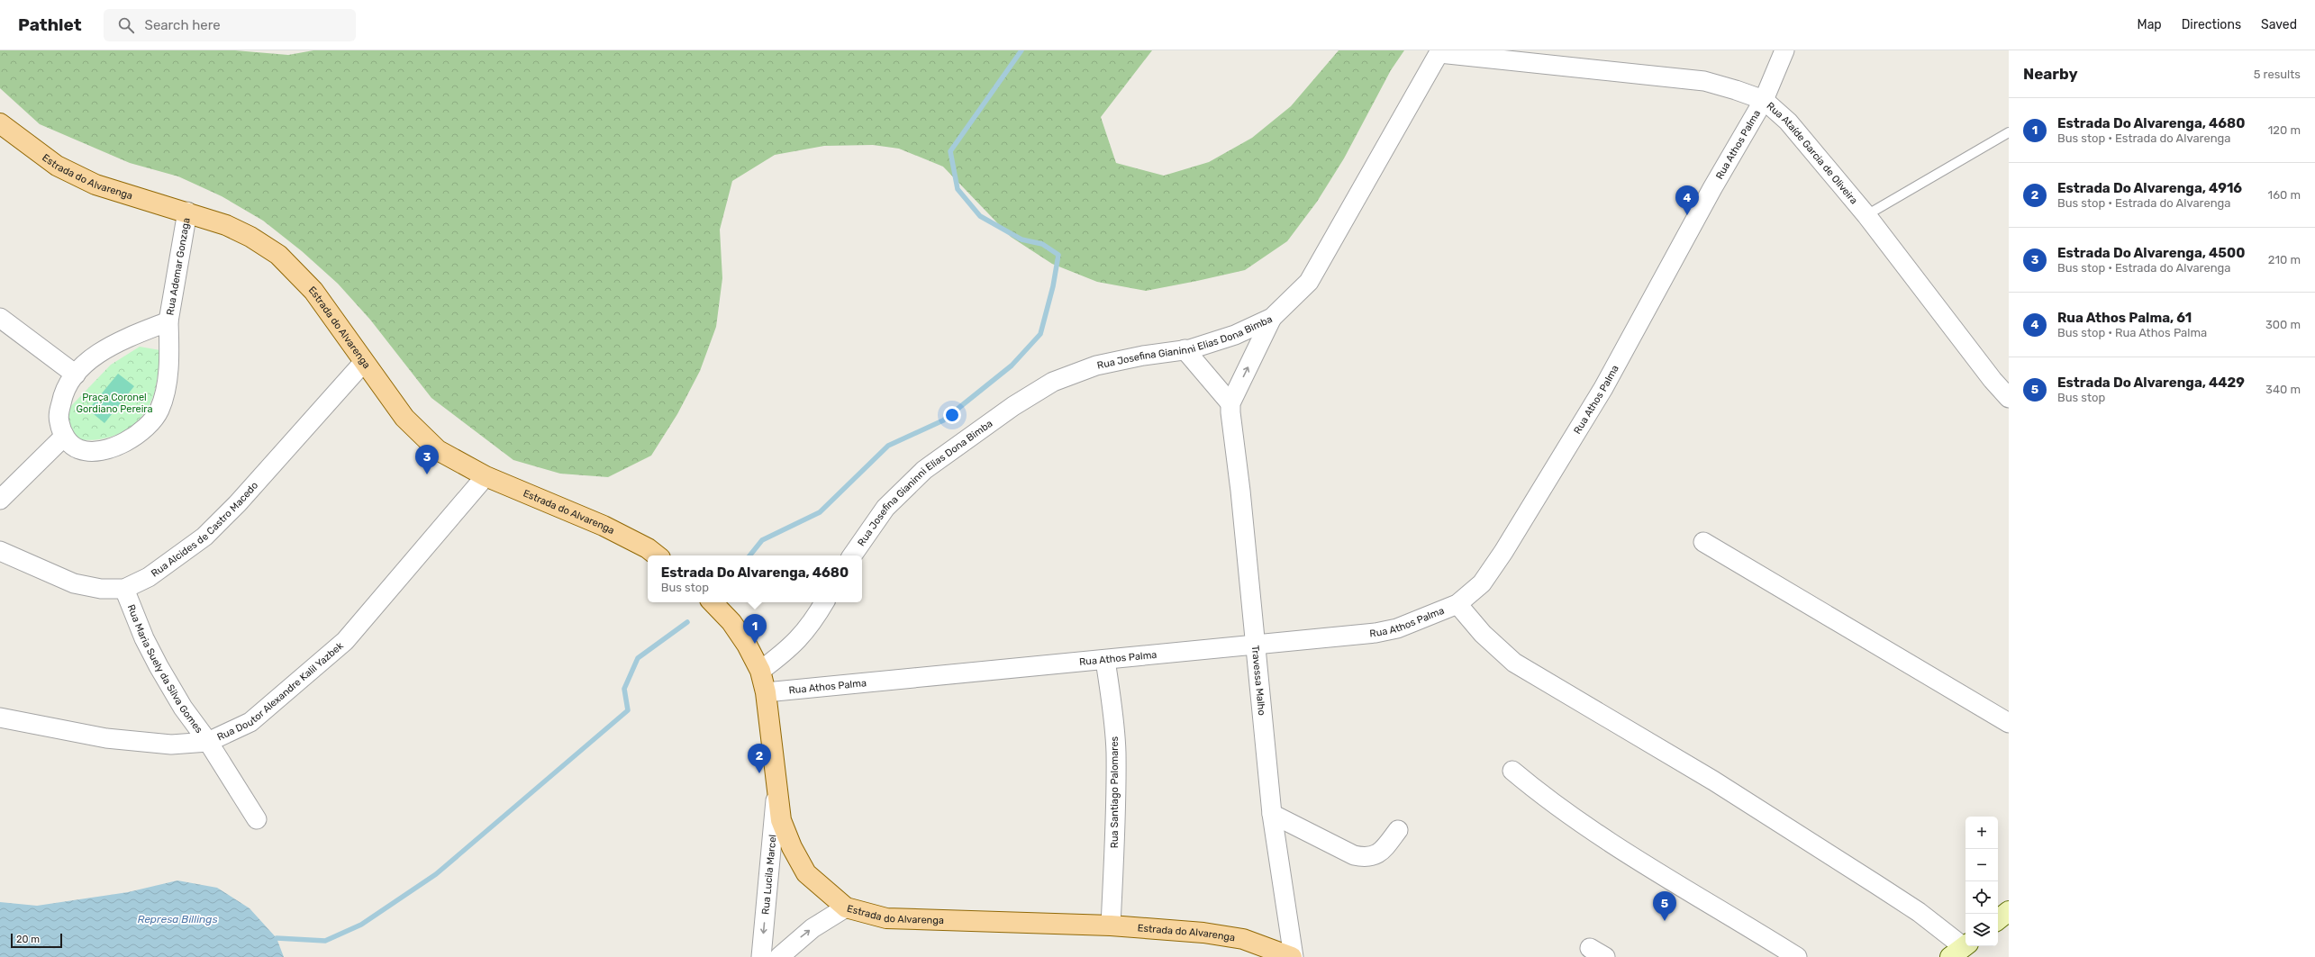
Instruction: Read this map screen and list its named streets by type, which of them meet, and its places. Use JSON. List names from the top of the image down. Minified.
{"streets":{"main road":["Estrada do Alvarenga"],"street":["Rua Athos Palma","Rua Ataíde Garcia de Oliveira","Rua Ademar Gonzaga","Rua Josefina Gianinni Elias Dona Bimba","Rua Alcides de Castro Macedo","Rua Maria Suely da Silva Gomes","Travessa Malho","Rua Doutor Alexandre Kalil Yazbek","Rua Santiago Palomares","Rua Lucila Marcel"]},"crossings":[["Rua Athos Palma","Rua Ataíde Garcia de Oliveira"],["Rua Athos Palma","Estrada do Alvarenga"],["Rua Athos Palma","Travessa Malho"],["Rua Athos Palma","Rua Santiago Palomares"],["Rua Ataíde Garcia de Oliveira","Rua Josefina Gianinni Elias Dona Bimba"],["Estrada do Alvarenga","Rua Ademar Gonzaga"],["Estrada do Alvarenga","Rua Alcides de Castro Macedo"],["Estrada do Alvarenga","Travessa Malho"],["Estrada do Alvarenga","Rua Doutor Alexandre Kalil Yazbek"],["Estrada do Alvarenga","Rua Santiago Palomares"],["Estrada do Alvarenga","Rua Lucila Marcel"],["Rua Alcides de Castro Macedo","Rua Maria Suely da Silva Gomes"],["Rua Maria Suely da Silva Gomes","Rua Doutor Alexandre Kalil Yazbek"]],"one_way":["Rua Lucila Marcel"],"water":["Represa Billings"],"parks":["Praça Coronel Gordiano Pereira"],"scale_bar":"20 m","page":{"header":"Pathlet","search":"Search here","nav":["Map","Directions","Saved"],"heading":["Nearby","5 results"],"list":[{"mark":"1","name":"Estrada Do Alvarenga, 4680","note":"Bus stop · Estrada do Alvarenga","value":"120 m"},{"mark":"2","name":"Estrada Do Alvarenga, 4916","note":"Bus stop · Estrada do Alvarenga","value":"160 m"},{"mark":"3","name":"Estrada Do Alvarenga, 4500","note":"Bus stop · Estrada do Alvarenga","value":"210 m"},{"mark":"4","name":"Rua Athos Palma, 61","note":"Bus stop · Rua Athos Palma","value":"300 m"},{"mark":"5","name":"Estrada Do Alvarenga, 4429","note":"Bus stop","value":"340 m"}],"pins":["4","3","1","2","5"],"popup":["Estrada Do Alvarenga, 4680","Bus stop"],"map_buttons":["+","−"],"scale":"20 m"}}
